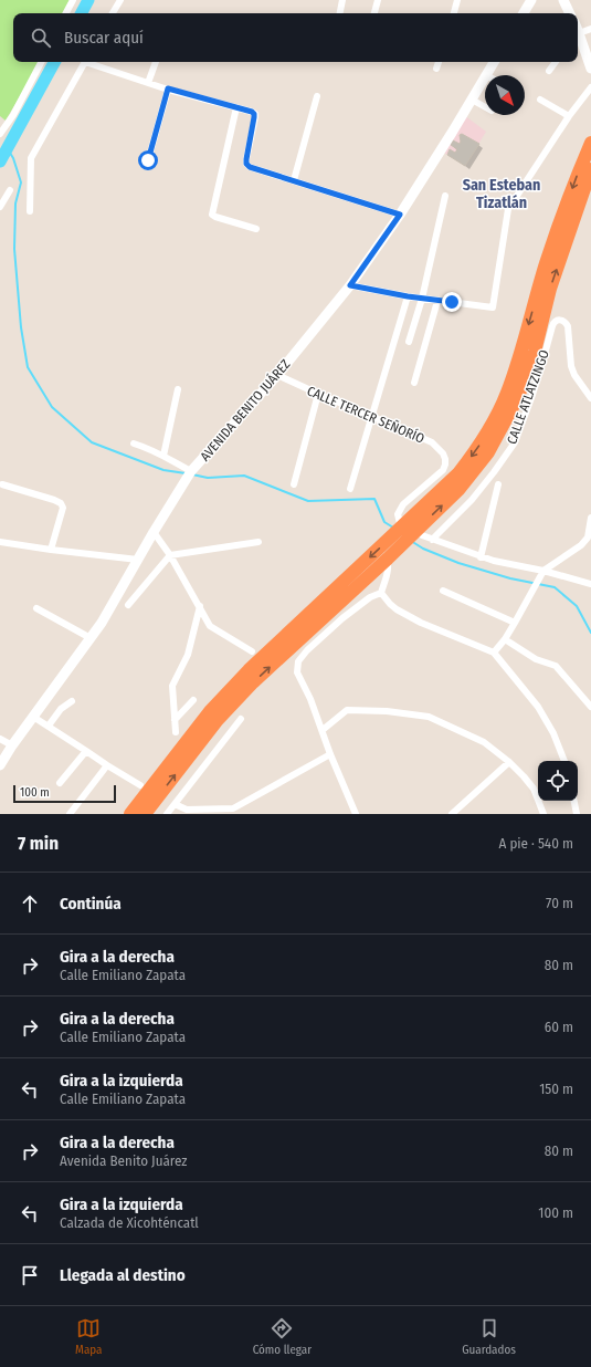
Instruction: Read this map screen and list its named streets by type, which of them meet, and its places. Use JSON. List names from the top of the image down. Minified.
{"streets":{"main road":["AVENIDA BENITO JUÁREZ"],"street":["CALLE ATLATZINGO","CALLE TERCER SEÑORÍO"]},"crossings":[["AVENIDA BENITO JUÁREZ","CALLE TERCER SEÑORÍO"]],"districts":["San Esteban Tizatlán"],"scale_bar":"100 m","north":"bottom right","page":{"search":"Buscar aquí","scale":"100 m","heading":["7 min","A pie · 540 m"],"list":[["Continúa","70 m"],["Gira a la derecha","Calle Emiliano Zapata","80 m"],["Gira a la derecha","Calle Emiliano Zapata","60 m"],["Gira a la izquierda","Calle Emiliano Zapata","150 m"],["Gira a la derecha","Avenida Benito Juárez","80 m"],["Gira a la izquierda","Calzada de Xicohténcatl","100 m"],"Llegada al destino"],"nav":["Mapa","Cómo llegar","Guardados"]}}
